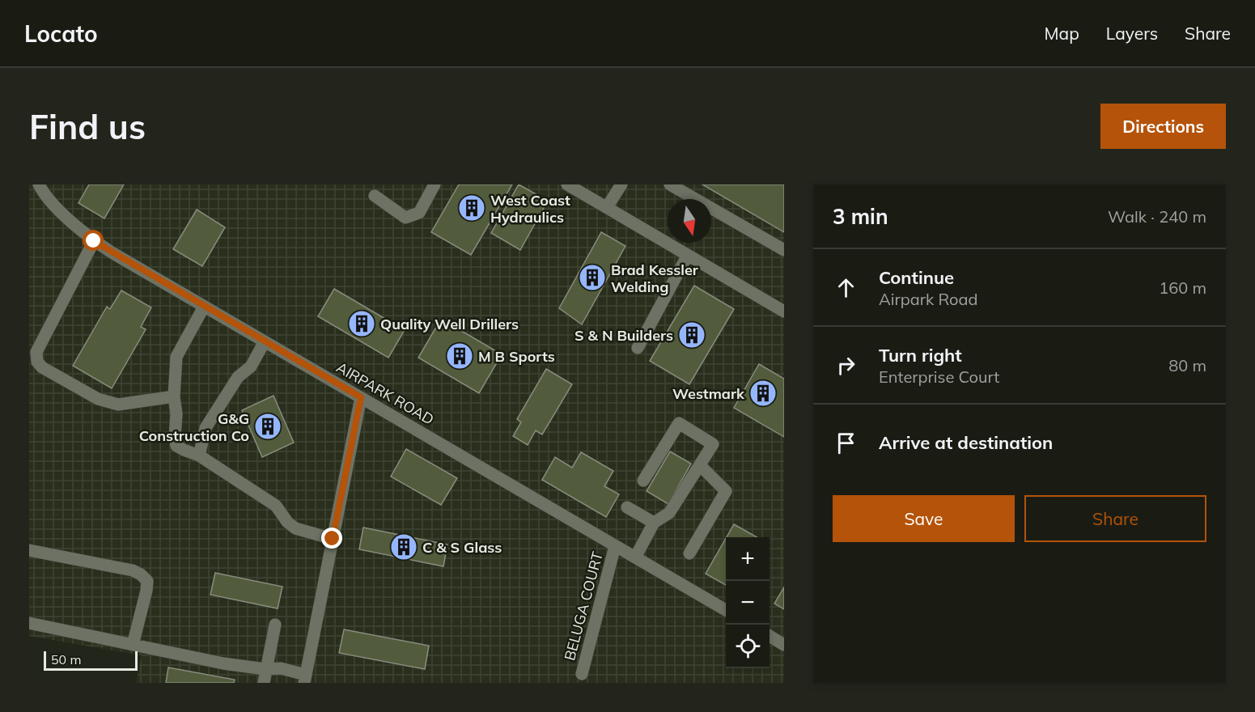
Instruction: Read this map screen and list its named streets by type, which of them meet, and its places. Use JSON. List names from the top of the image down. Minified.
{"streets":{"street":["AIRPARK ROAD","BELUGA COURT"]},"crossings":[["AIRPARK ROAD","BELUGA COURT"]],"places":{"building":["West Coast Hydraulics","Brad Kessler Welding","Quality Well Drillers","S & N Builders","M B Sports","Westmark","G&G Construction Co","C & S Glass"]},"scale_bar":"50 m","north":"bottom","page":{"header":"Locato","nav":["Map","Layers","Share"],"buttons":["Directions",["Save","Share"]],"title":"Find us","heading":["3 min","Walk · 240 m"],"list":[["Continue","Airpark Road","160 m"],["Turn right","Enterprise Court","80 m"],"Arrive at destination"],"map_buttons":["+","−"],"scale":"50 m"}}
